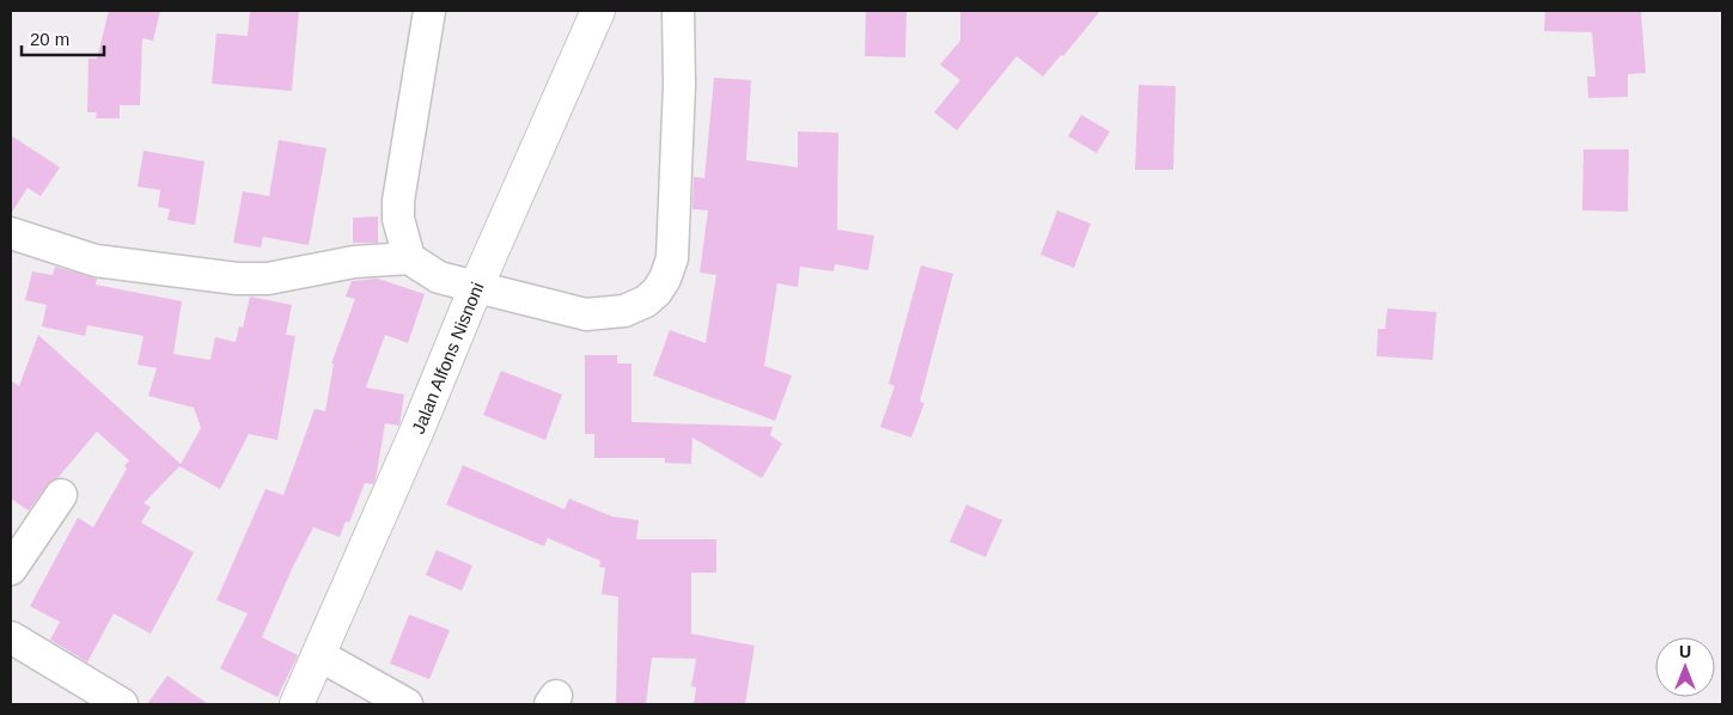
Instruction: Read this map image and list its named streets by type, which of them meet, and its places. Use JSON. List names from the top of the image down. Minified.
{"streets":{"main road":["Jalan Alfons Nisnoni"]},"scale_bar":"20 m","north":"top"}
